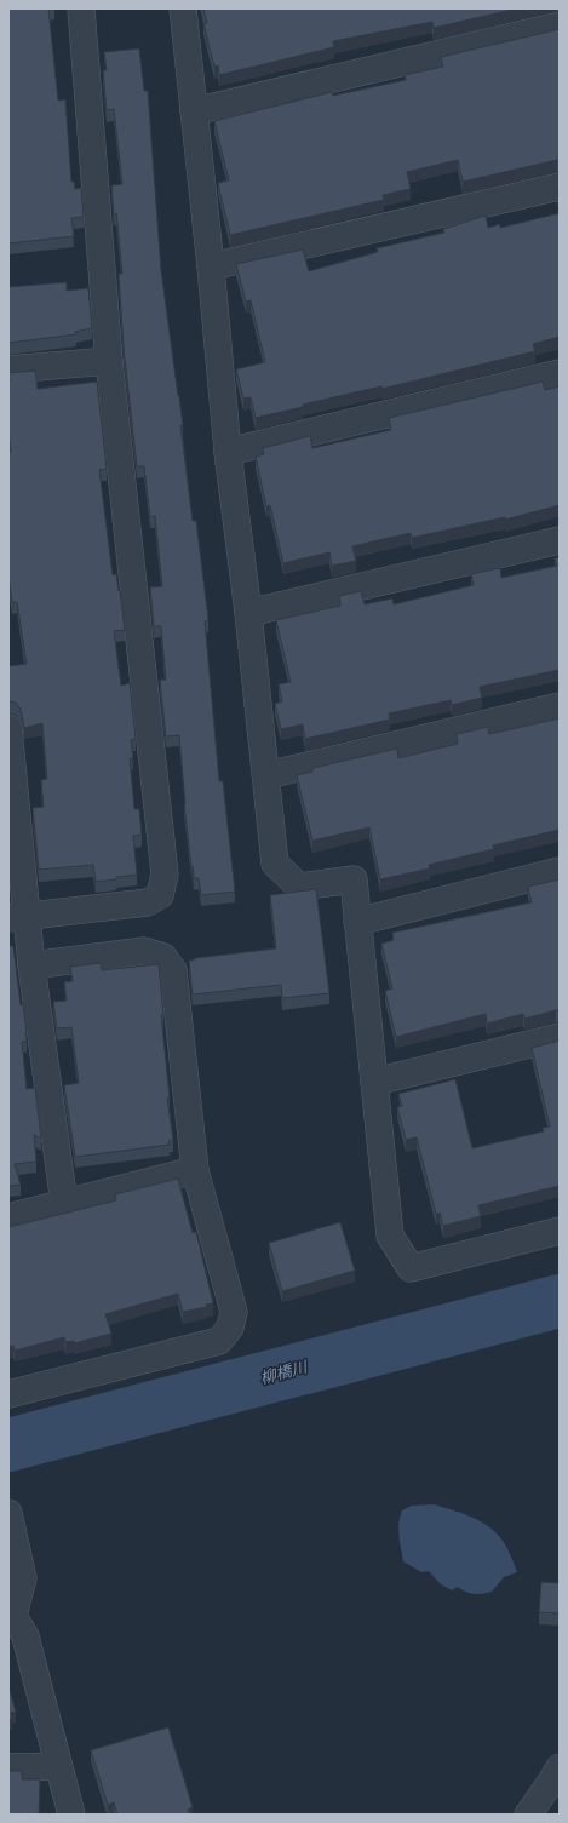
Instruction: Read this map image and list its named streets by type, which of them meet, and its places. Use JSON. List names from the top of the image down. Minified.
{"water":["柳橋川"]}
